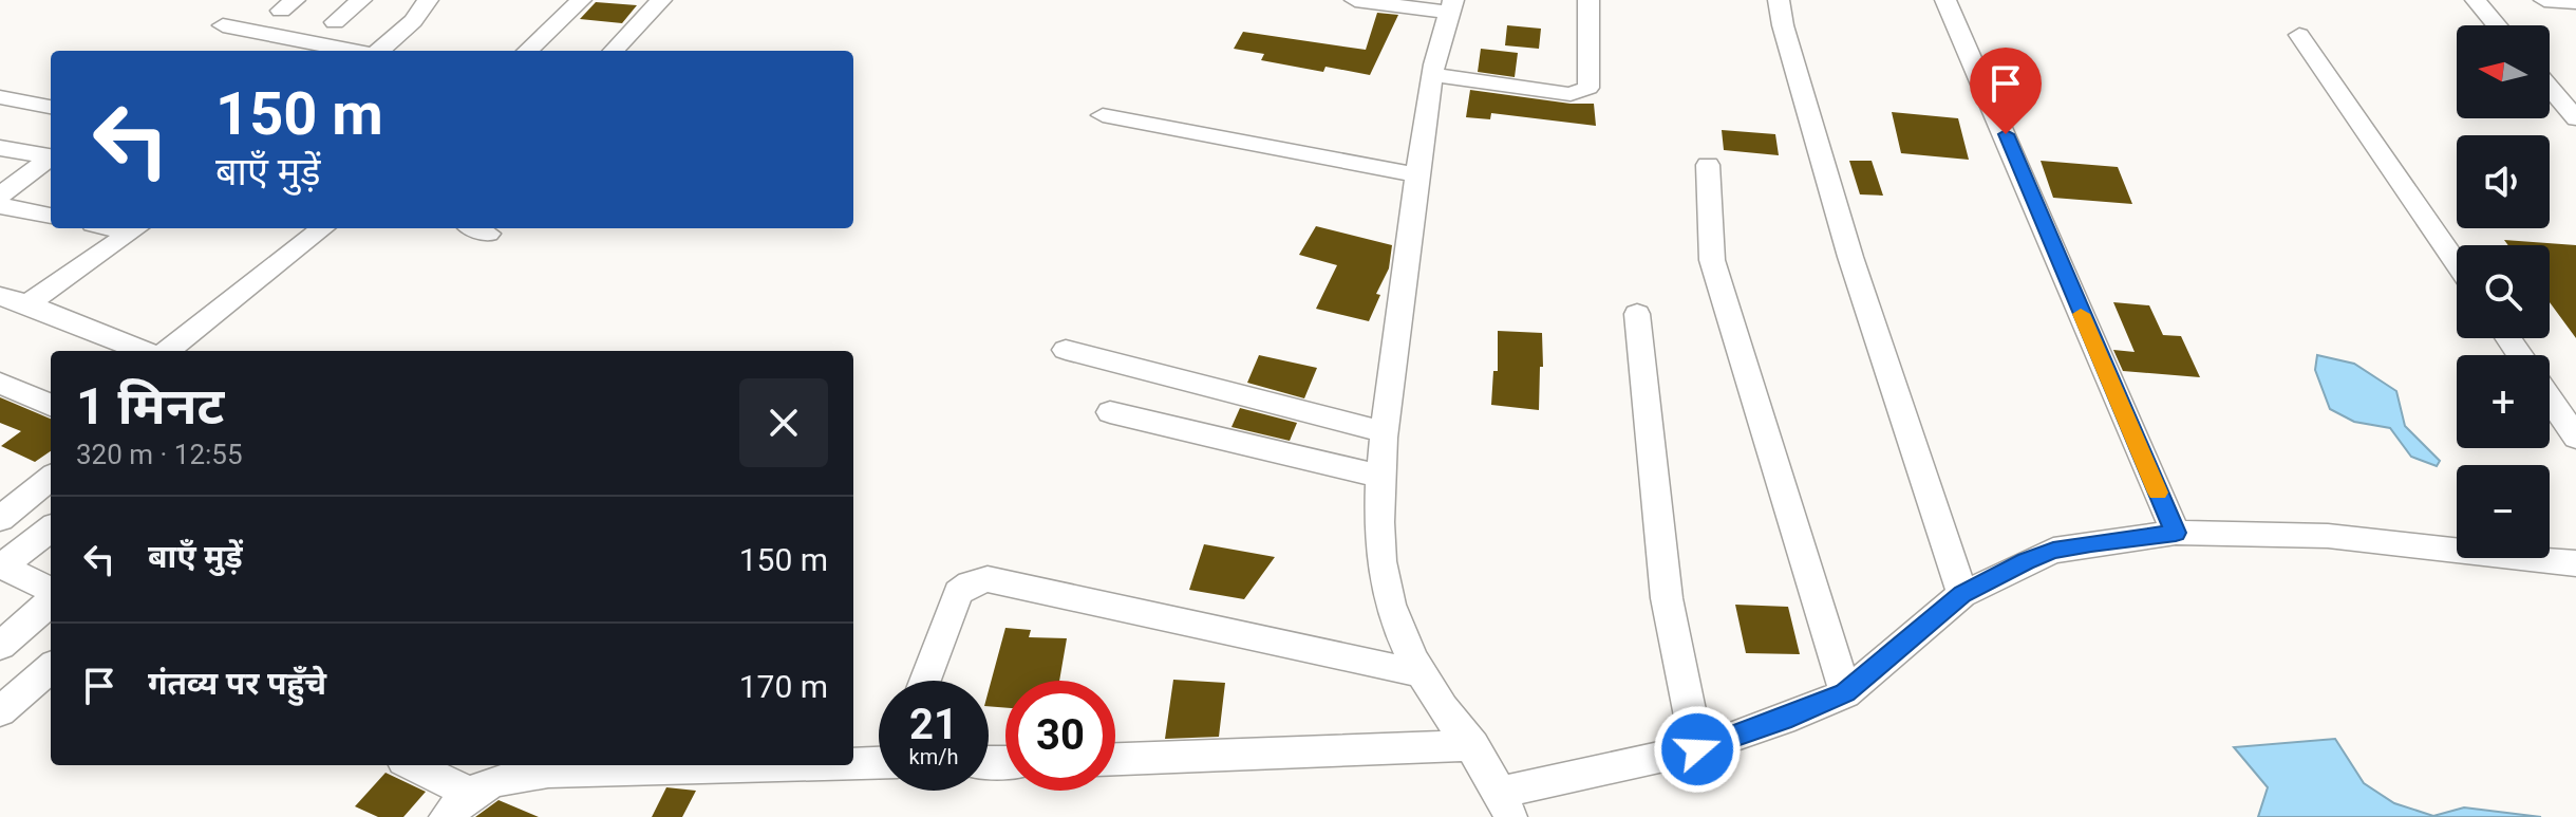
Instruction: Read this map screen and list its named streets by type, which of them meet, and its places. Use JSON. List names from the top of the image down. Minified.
{"north":"left","page":{"map_buttons":["+","−"],"turn":["150 m","बाएँ मुड़ें"],"heading":["1 मिनट","320 m · 12:55"],"list":[{"name":"बाएँ मुड़ें","value":"150 m"},{"name":"गंतव्य पर पहुँचे","value":"170 m"}],"speed":"21 km/h","limit":"30"}}
